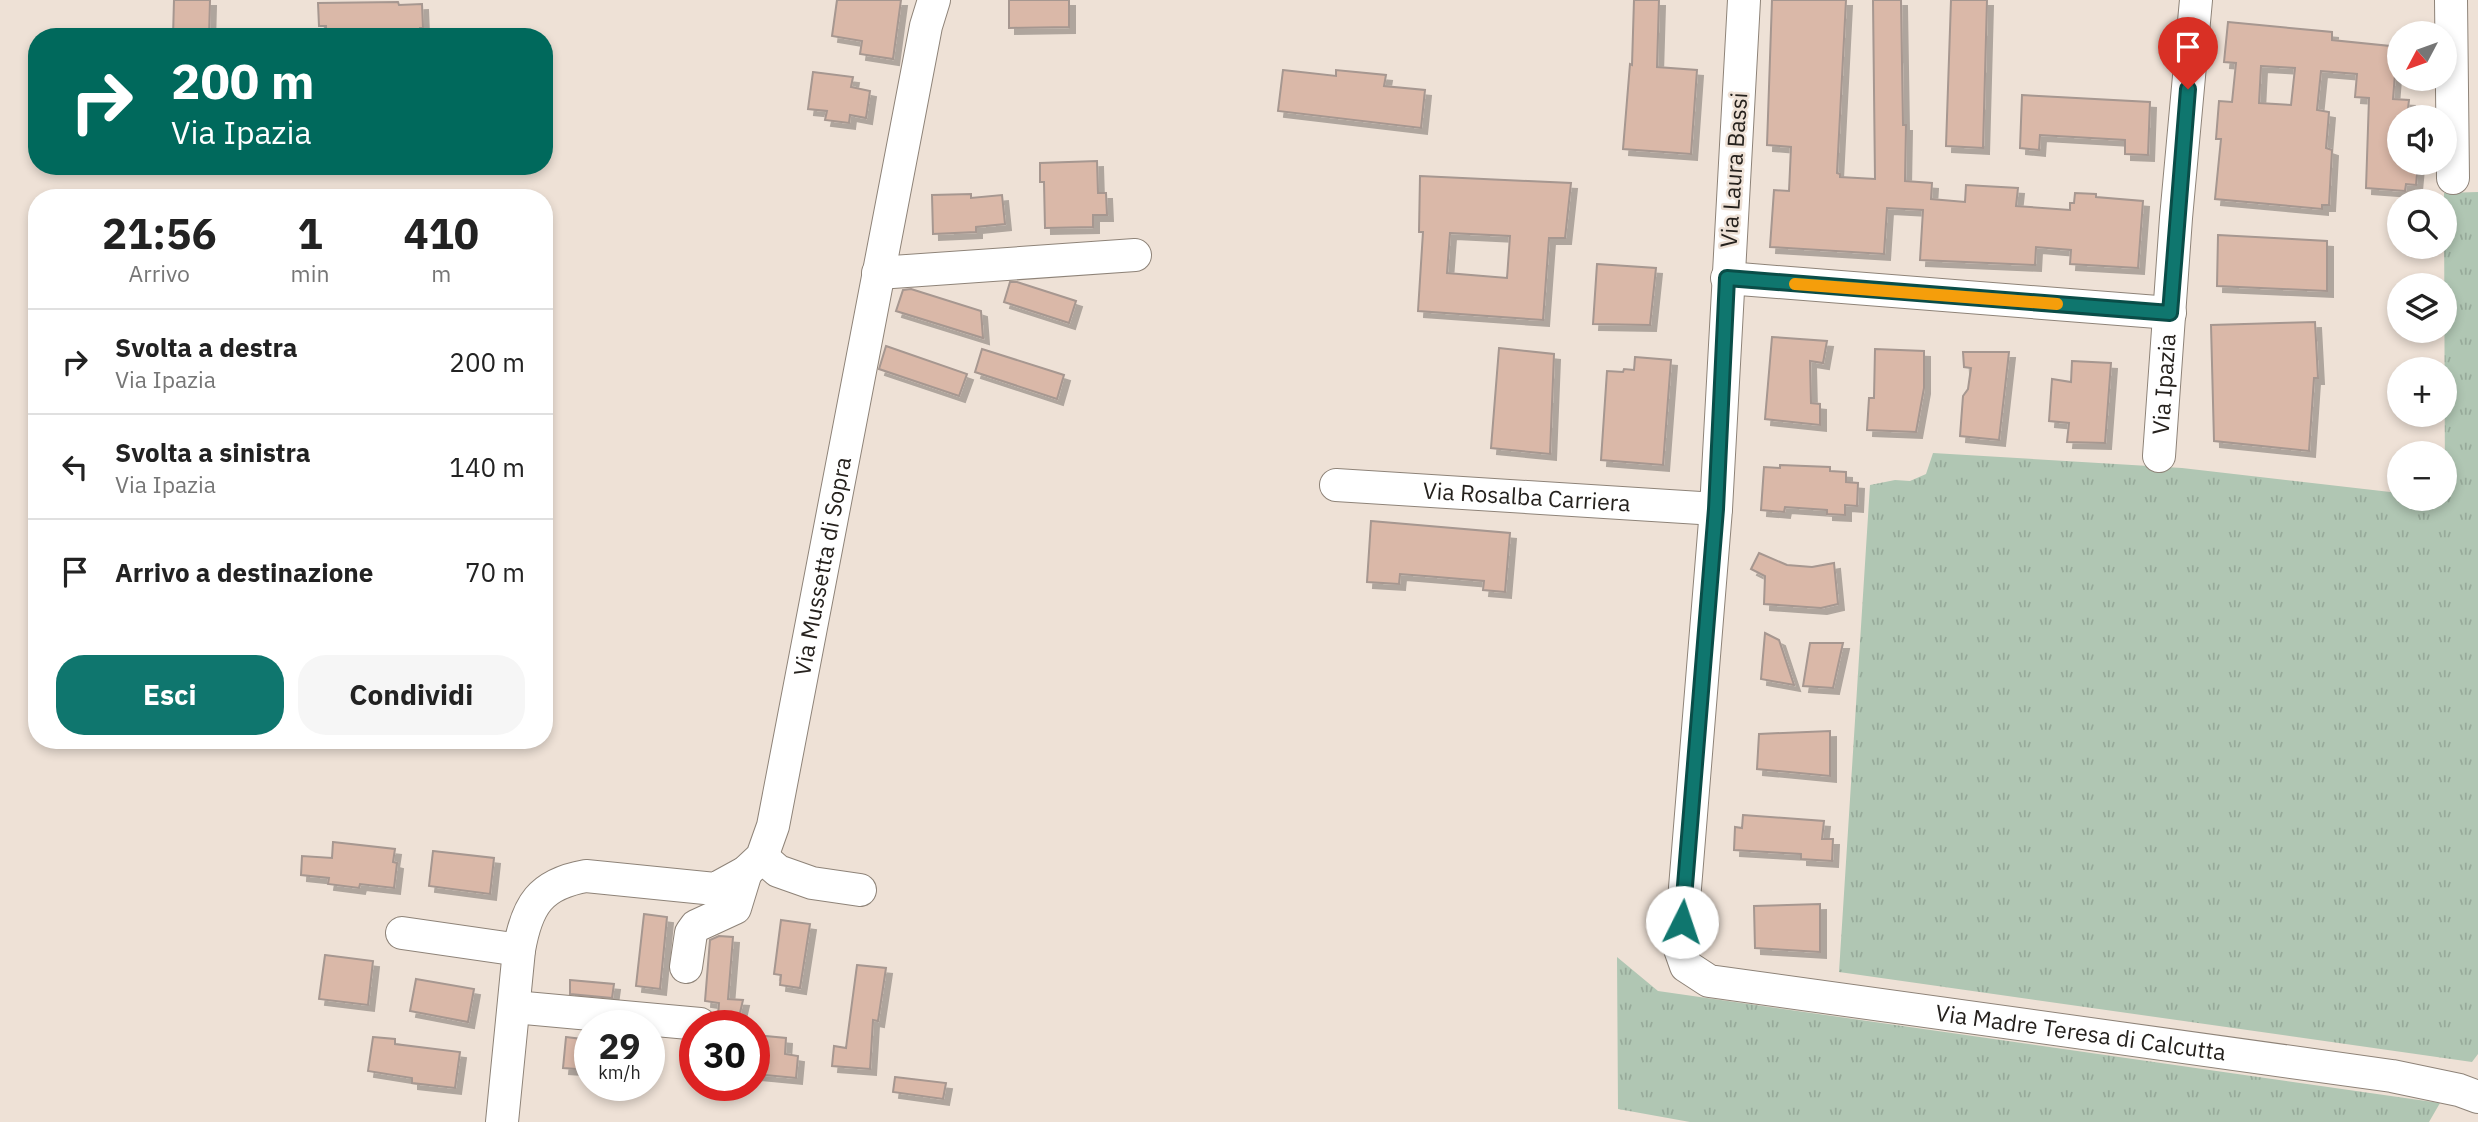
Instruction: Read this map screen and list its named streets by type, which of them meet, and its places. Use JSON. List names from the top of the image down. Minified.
{"streets":{"street":["Via Laura Bassi","Via Ipazia","Via Rosalba Carriera","Via Mussetta di Sopra","Via Madre Teresa di Calcutta"]},"crossings":[["Via Laura Bassi","Via Ipazia"],["Via Laura Bassi","Via Rosalba Carriera"],["Via Laura Bassi","Via Madre Teresa di Calcutta"]],"north":"bottom left","page":{"map_buttons":["+","−"],"turn":["200 m","Via Ipazia"],"eta":["21:56","Arrivo","1","min","410","m"],"list":[{"name":"Svolta a destra","note":"Via Ipazia","value":"200 m"},{"name":"Svolta a sinistra","note":"Via Ipazia","value":"140 m"},{"name":"Arrivo a destinazione","value":"70 m"}],"buttons":["Esci","Condividi"],"speed":"29 km/h","limit":"30"}}
